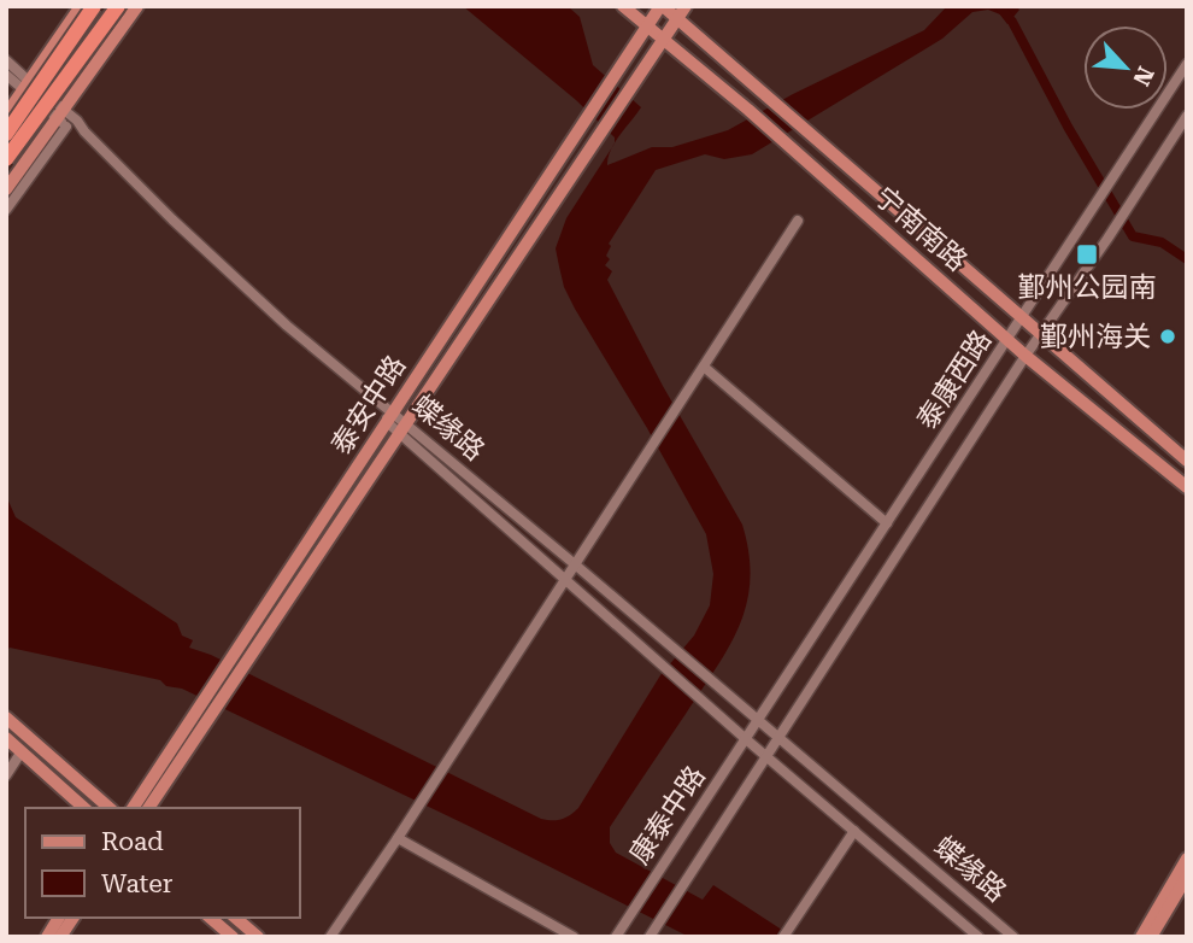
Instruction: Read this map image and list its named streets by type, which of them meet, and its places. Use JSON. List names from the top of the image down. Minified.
{"streets":{"main road":["宁南南路","泰安中路"],"street":["泰康西路","蝶缘路","康泰中路"]},"crossings":[["宁南南路","泰康西路"],["宁南南路","泰安中路"],["泰康西路","蝶缘路"],["泰康西路","康泰中路"],["泰安中路","蝶缘路"],["蝶缘路","康泰中路"]],"places":{"transit":["鄞州公园南"],"other":["鄞州海关"]},"legend":["Road","Water"],"north":"bottom right"}
